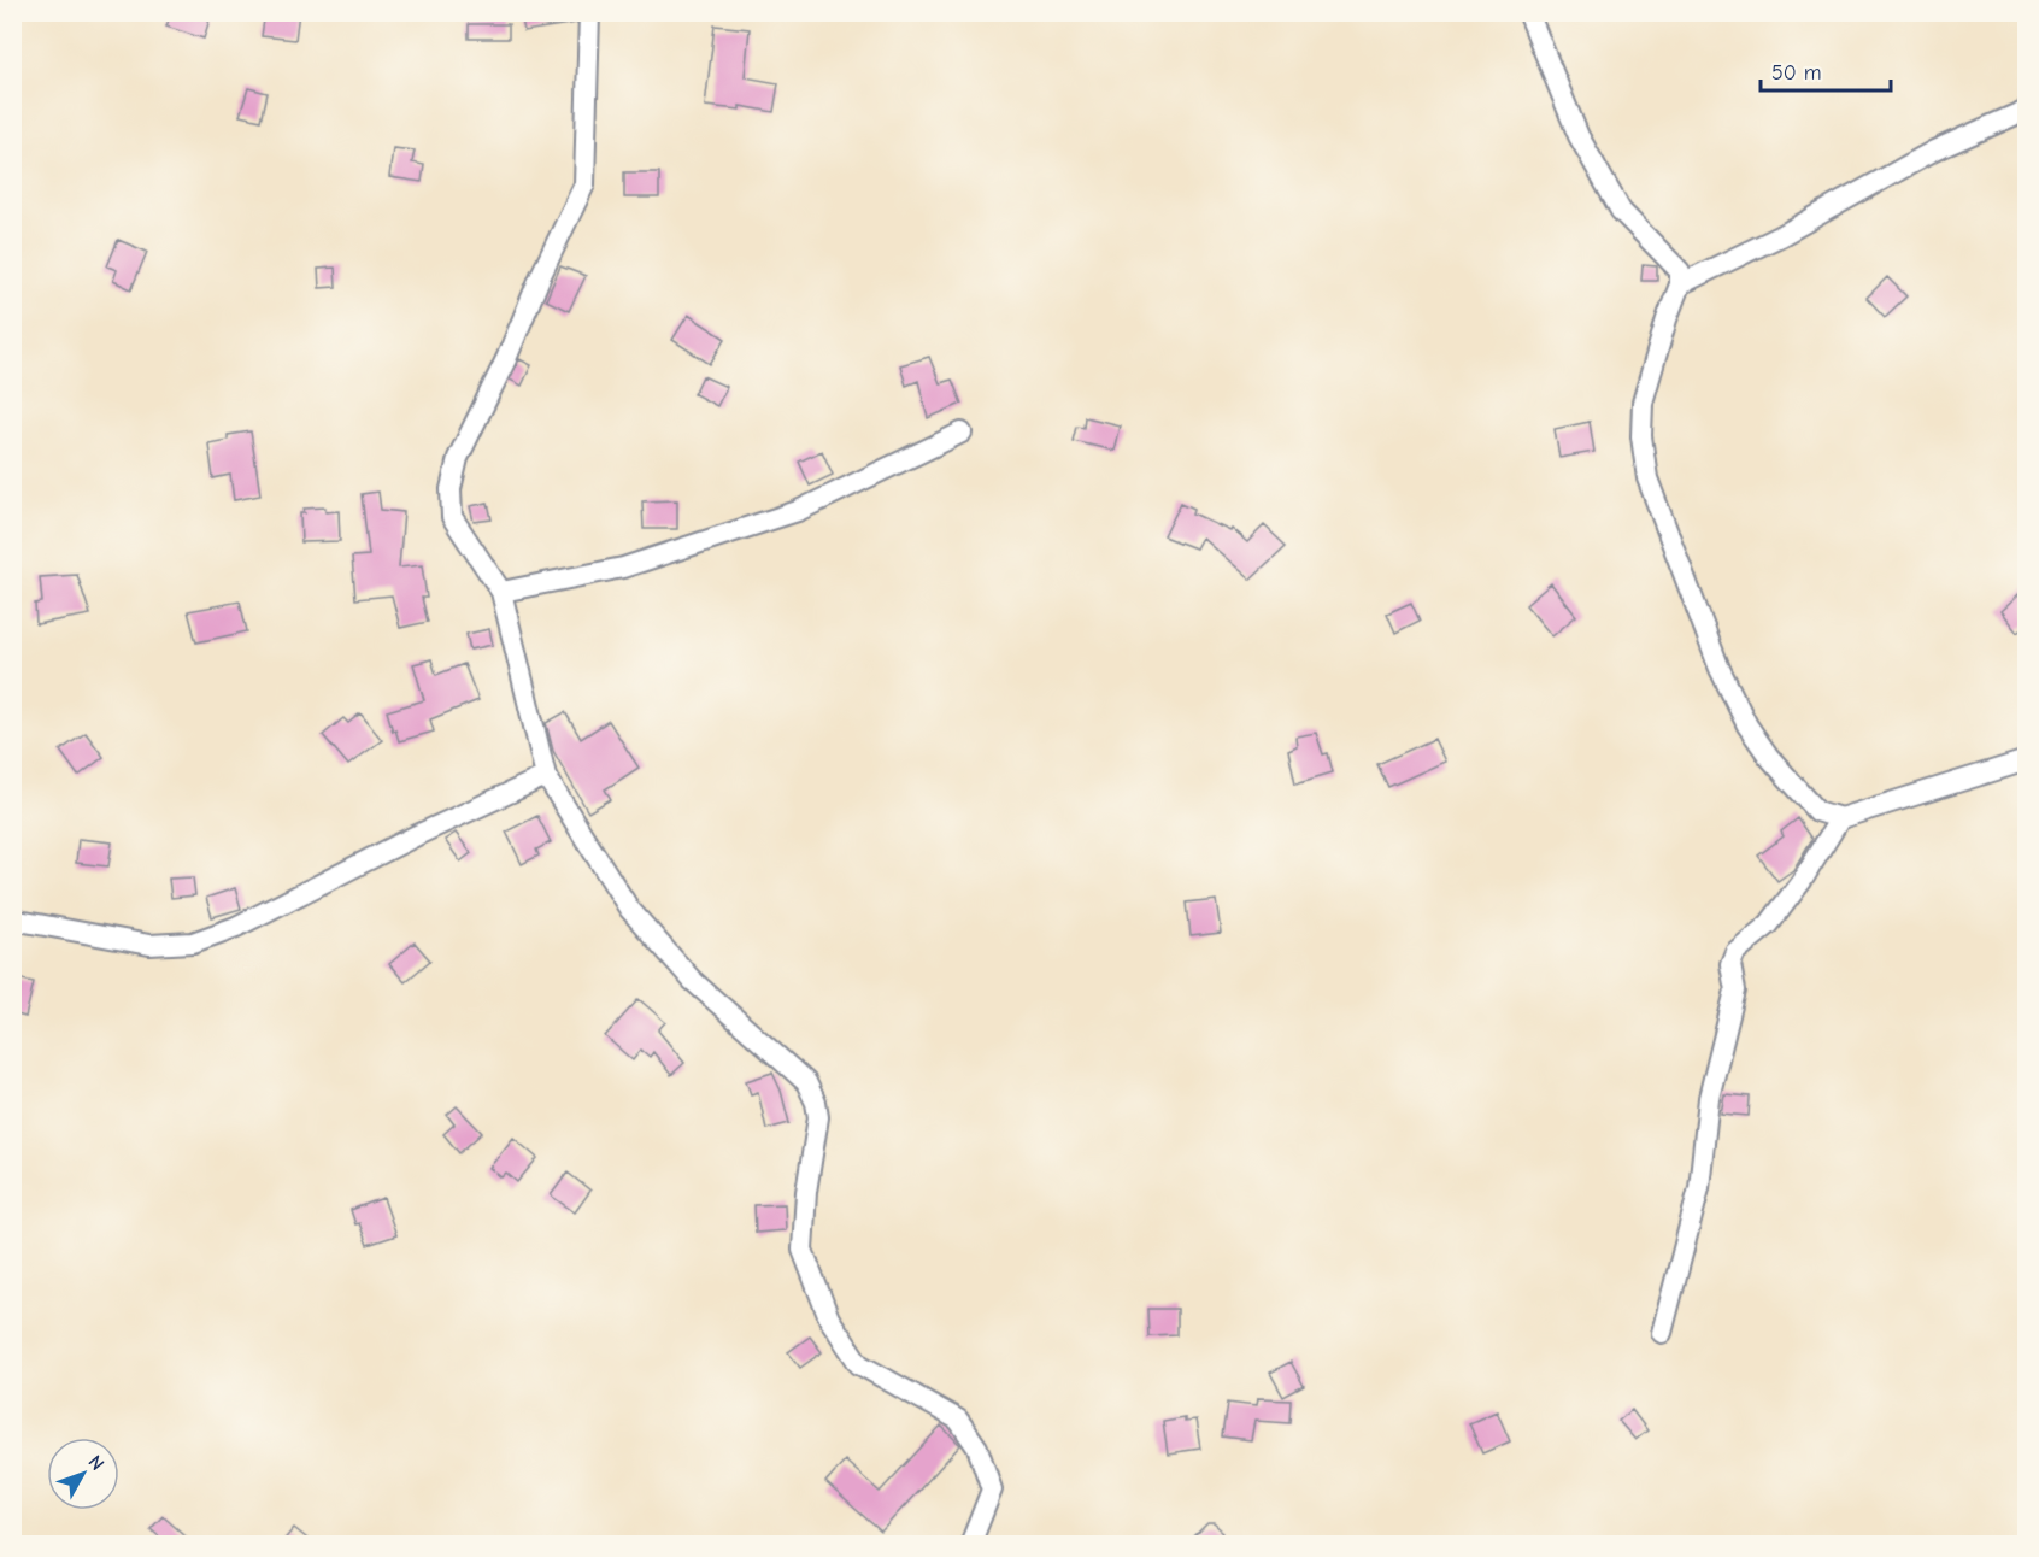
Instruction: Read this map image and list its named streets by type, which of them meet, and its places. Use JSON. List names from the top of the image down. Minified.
{"scale_bar":"50 m","north":"top right"}
